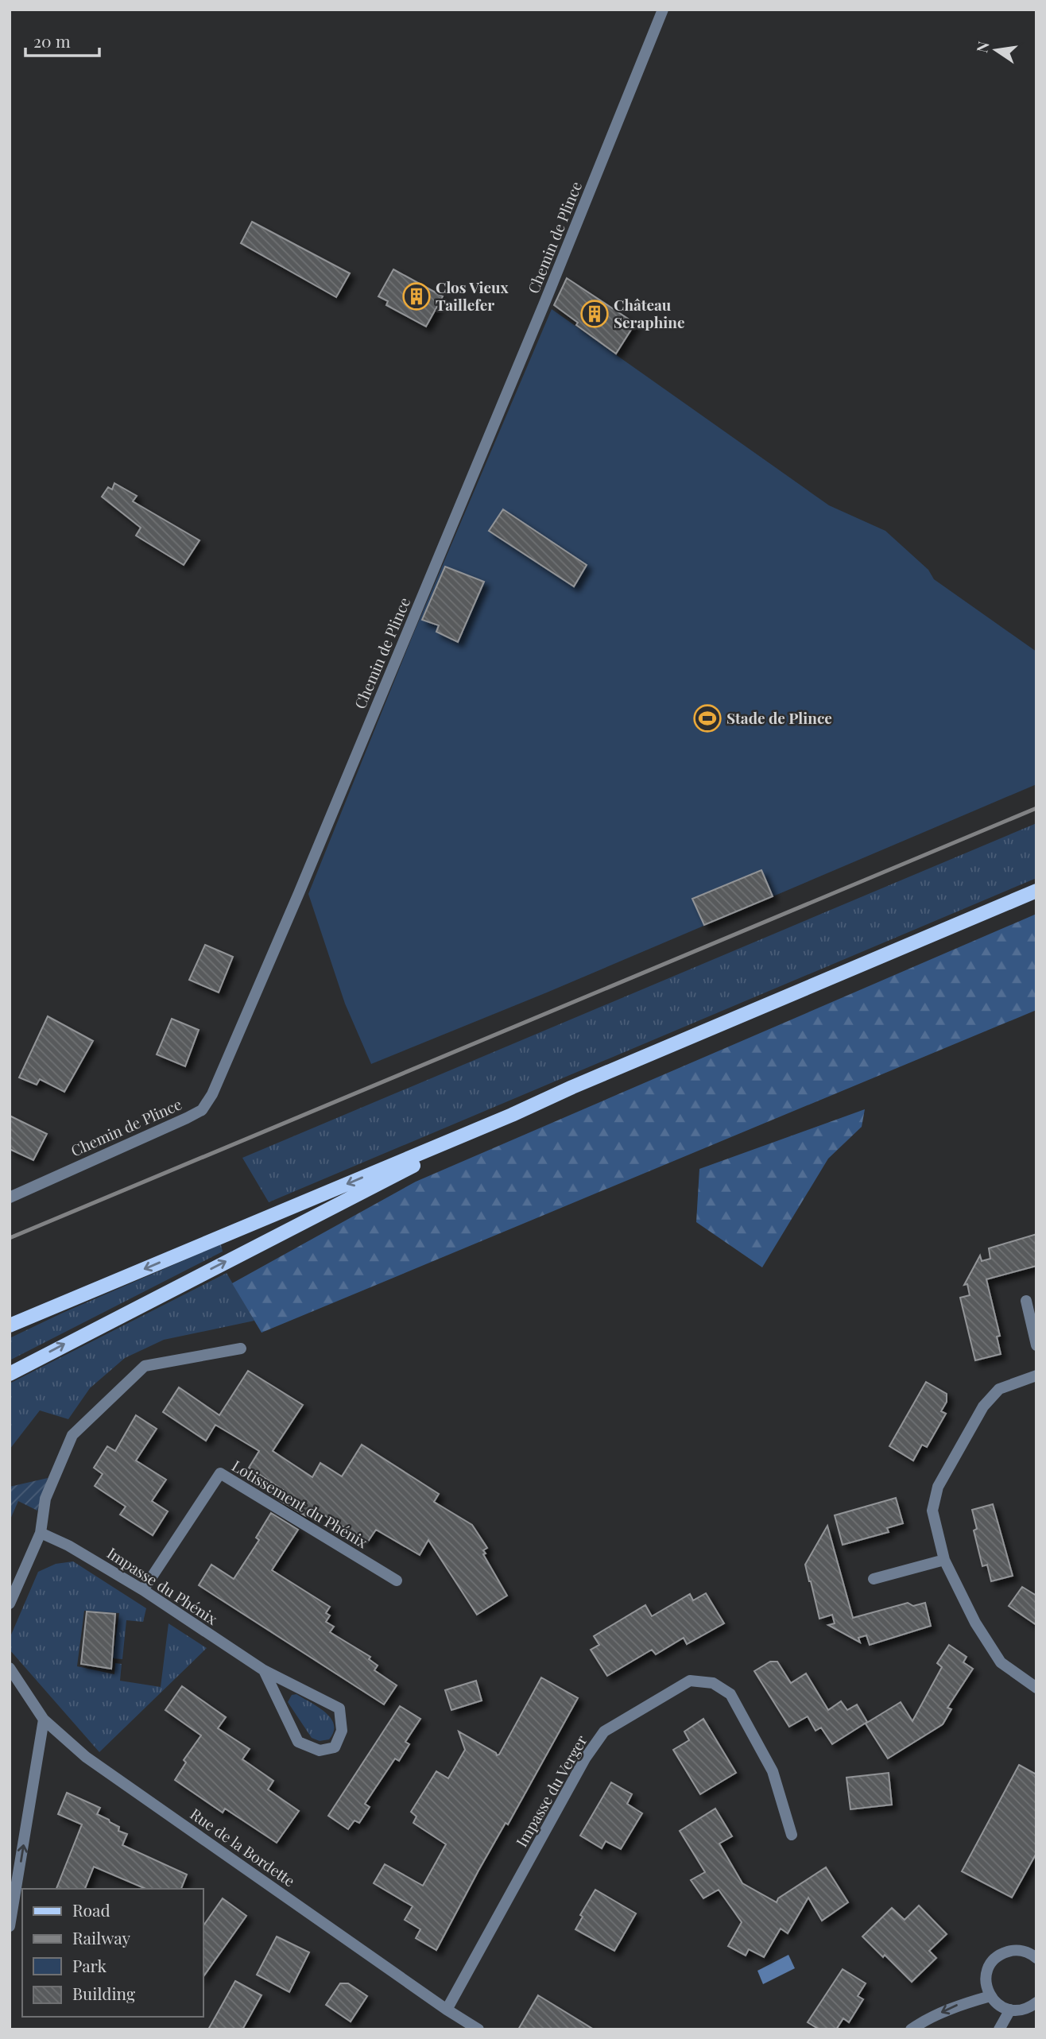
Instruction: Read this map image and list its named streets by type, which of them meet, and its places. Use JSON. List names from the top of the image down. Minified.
{"streets":{"street":["Chemin de Plince","Lotissement du Phénix","Impasse du Phénix","Impasse du Verger","Rue de la Bordette"]},"crossings":[["Lotissement du Phénix","Impasse du Phénix"],["Impasse du Verger","Rue de la Bordette"]],"places":{"building":["Clos Vieux Taillefer","Château Seraphine"],"sports":["Stade de Plince"]},"legend":["Road","Railway","Park","Building"],"scale_bar":"20 m","north":"left"}
